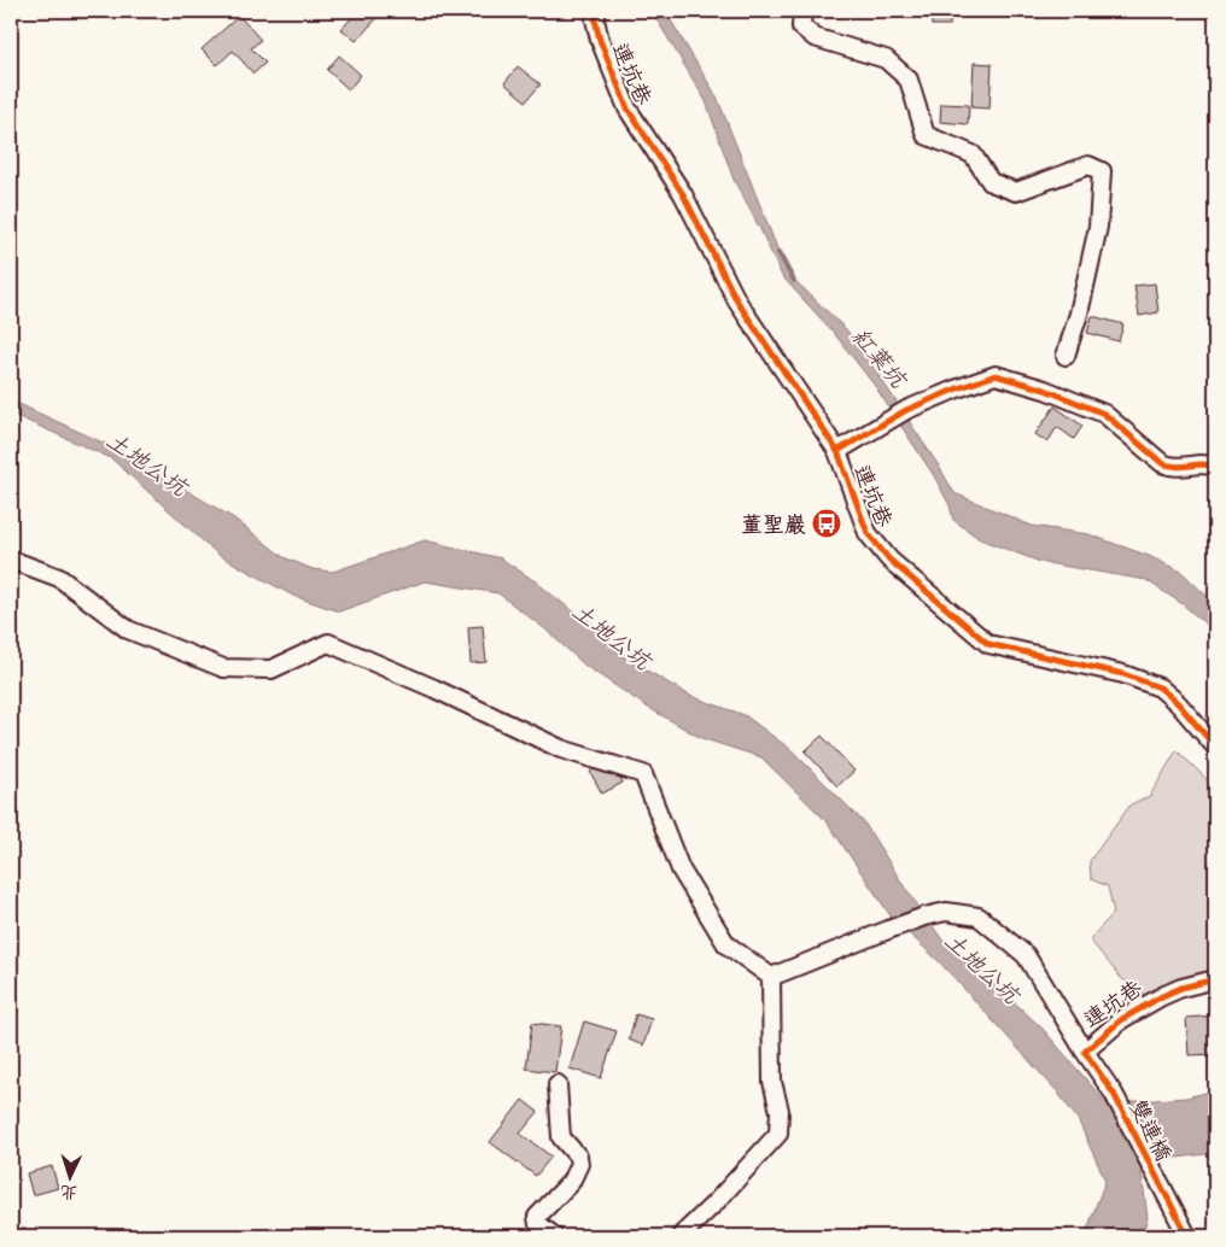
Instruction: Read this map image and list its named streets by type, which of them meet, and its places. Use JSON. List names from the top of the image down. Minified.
{"streets":{"street":["連坑巷","雙連橋"]},"crossings":[["連坑巷","雙連橋"]],"water":["紅葉坑","土地公坑"],"places":{"bus stop":["董聖巖"]},"north":"bottom"}
